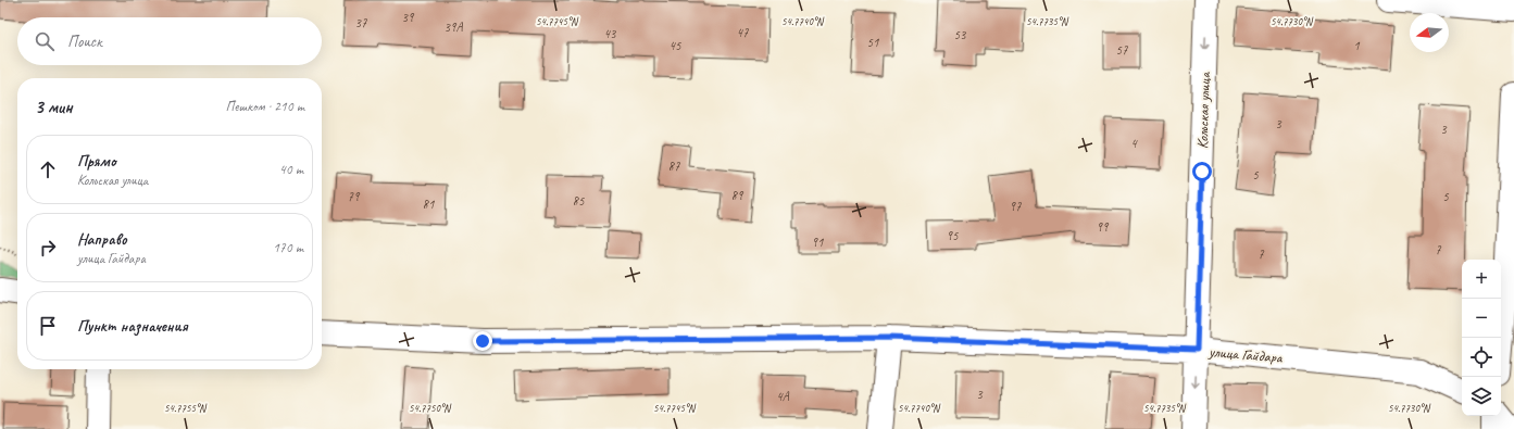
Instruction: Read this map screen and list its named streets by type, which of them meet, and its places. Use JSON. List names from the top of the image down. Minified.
{"streets":{"street":["Кольская улица","улица Гайдара"]},"crossings":[["Кольская улица","улица Гайдара"]],"one_way":["Кольская улица"],"house_numbers":["39","37","39А","47","43","53","51","45","1","57","3","3","4","87","5","89","79","5","85","81","97","99","95","91","7","7","3","4А"],"north":"left","page":{"search":"Поиск","heading":["3 мин","Пешком · 210 m"],"list":[["Прямо","Кольская улица","40 m"],["Направо","улица Гайдара","170 m"],"Пункт назначения"],"map_buttons":["+","−"]},"coordinates":["54.7745°N","54.7740°N","54.7735°N","54.7730°N","54.7755°N","54.7750°N"]}
